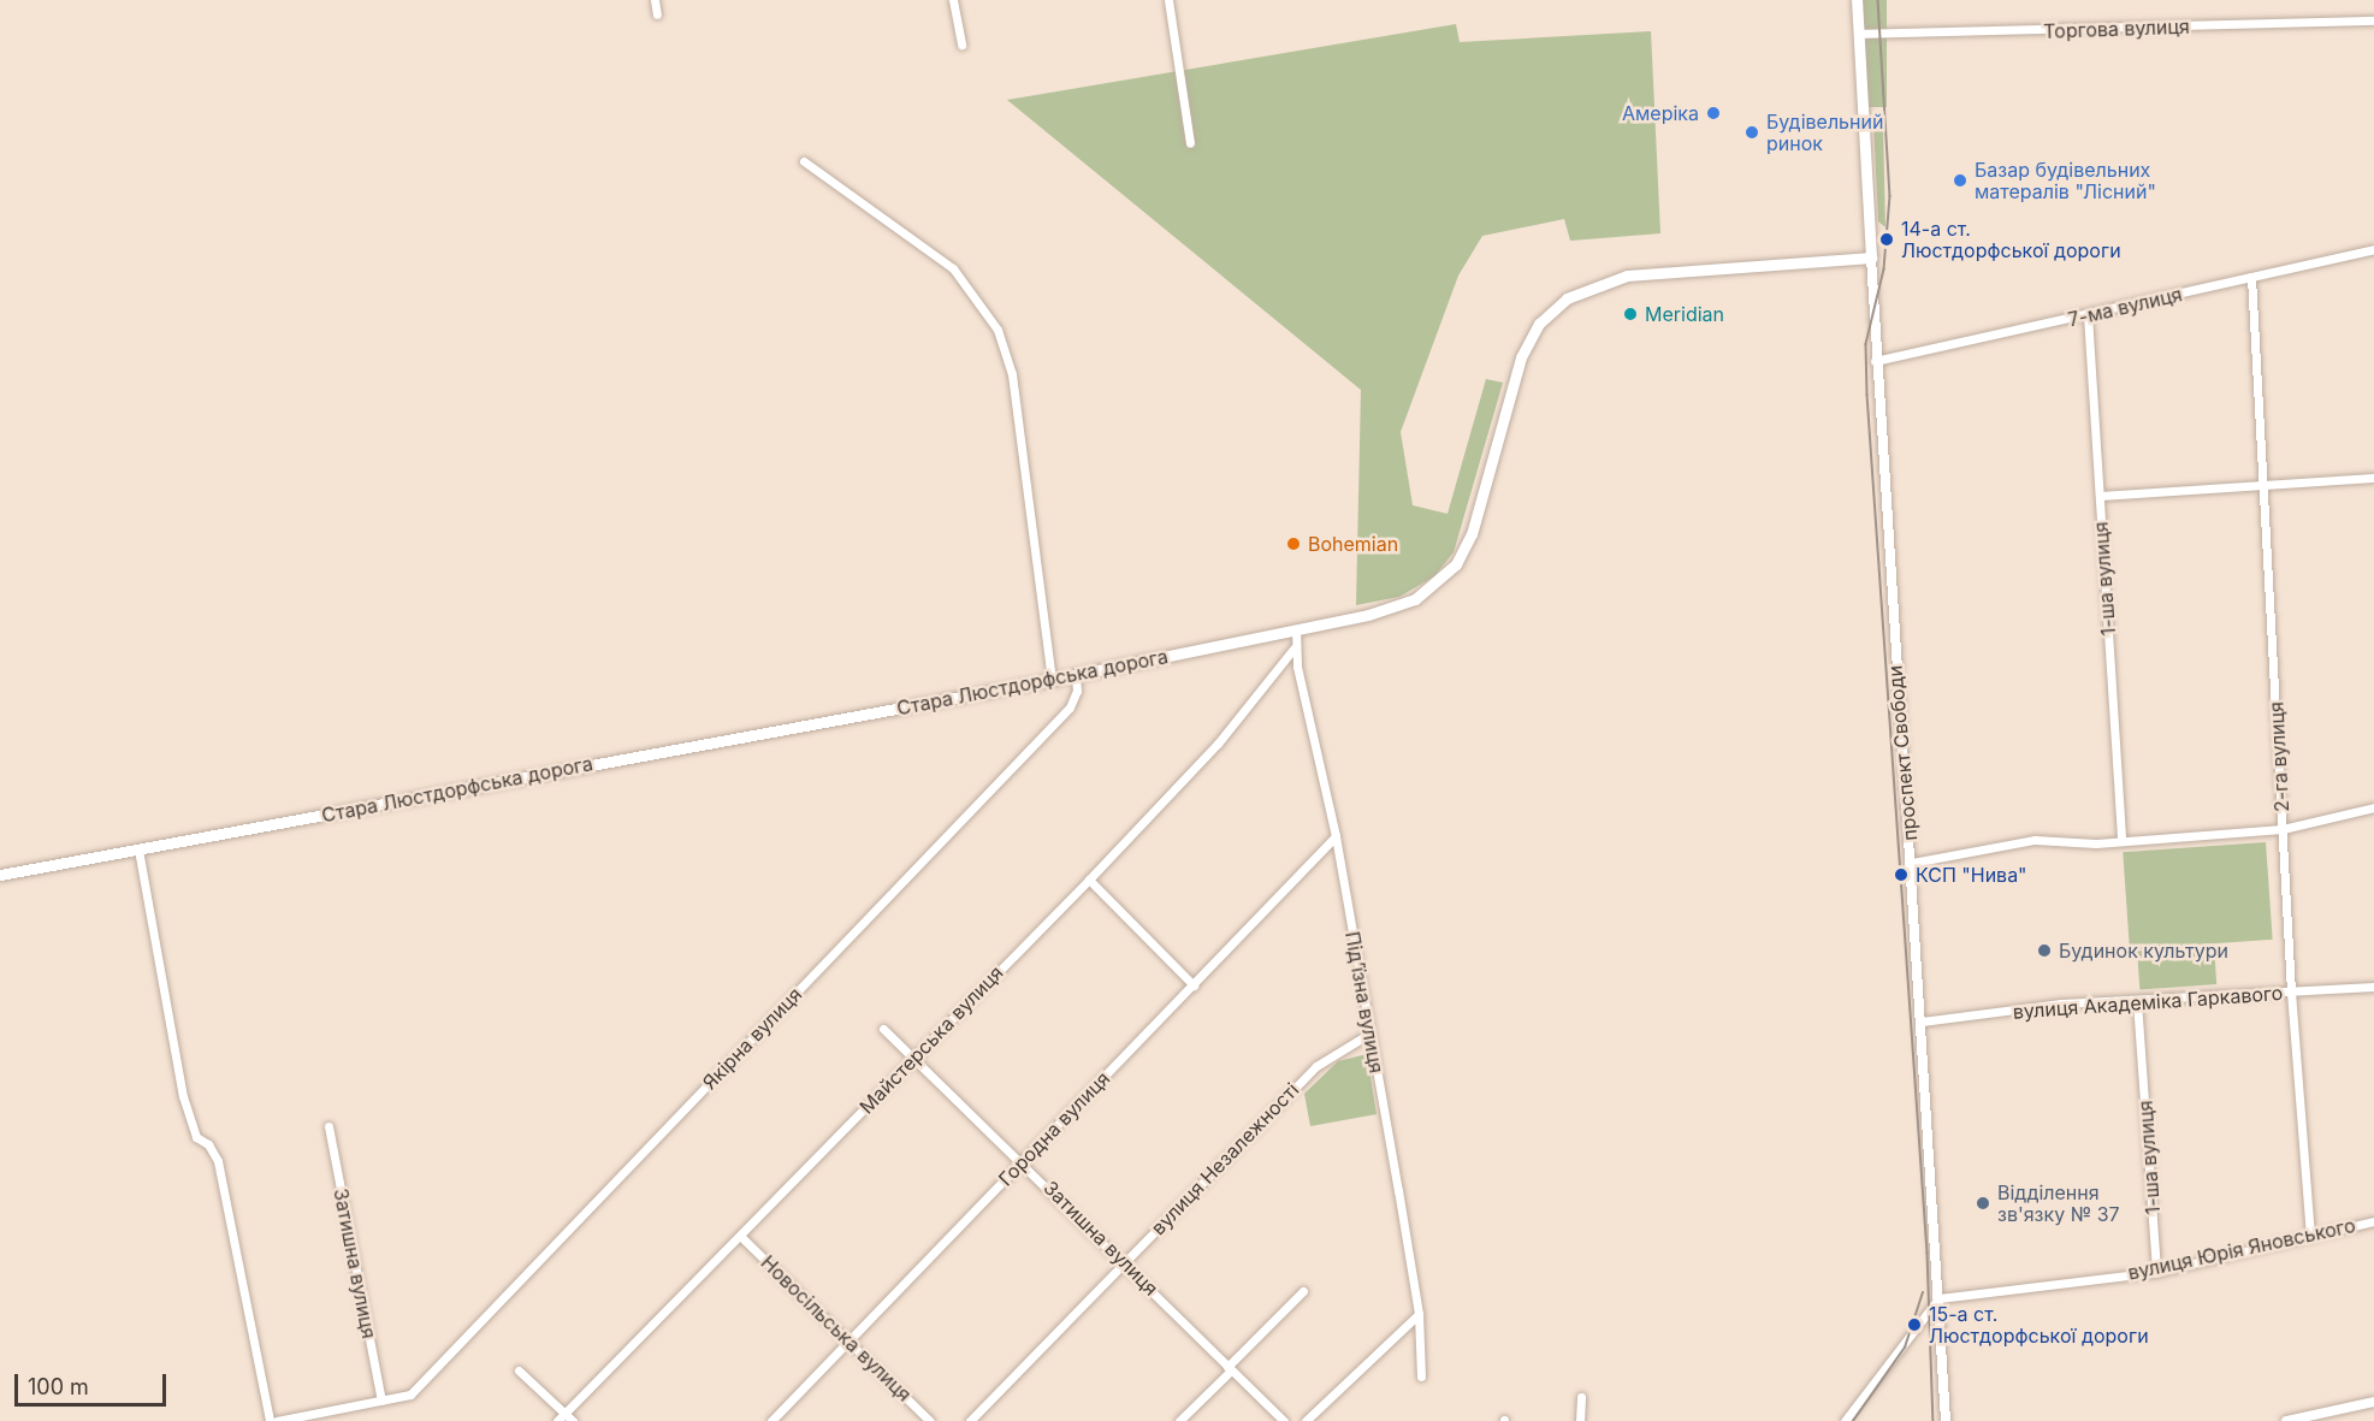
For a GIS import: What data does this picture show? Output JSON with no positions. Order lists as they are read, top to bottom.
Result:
{
  "streets": {
    "main road": ["Стара Люстдорфська дорога"],
    "street": [
      "Торгова вулиця",
      "7-ма вулиця",
      "1-ша вулиця",
      "проспект Свободи",
      "2-га вулиця",
      "Підʼїзна вулиця",
      "вулиця Академіка Гаркавого",
      "Якірна вулиця",
      "Майстерська вулиця",
      "Городна вулиця",
      "вулиця Незалежності",
      "Затишна вулиця",
      "вулиця Юрія Яновського",
      "Новосільська вулиця"
    ]
  },
  "crossings": [
    ["7-ма вулиця", "1-ша вулиця"],
    ["7-ма вулиця", "проспект Свободи"],
    ["7-ма вулиця", "2-га вулиця"],
    ["1-ша вулиця", "вулиця Академіка Гаркавого"],
    ["1-ша вулиця", "вулиця Юрія Яновського"],
    ["Стара Люстдорфська дорога", "проспект Свободи"],
    ["Стара Люстдорфська дорога", "Підʼїзна вулиця"],
    ["Стара Люстдорфська дорога", "Якірна вулиця"],
    ["проспект Свободи", "вулиця Академіка Гаркавого"],
    ["проспект Свободи", "вулиця Юрія Яновського"],
    ["2-га вулиця", "вулиця Академіка Гаркавого"],
    ["2-га вулиця", "вулиця Юрія Яновського"],
    ["Підʼїзна вулиця", "Майстерська вулиця"],
    ["Підʼїзна вулиця", "Городна вулиця"],
    ["Підʼїзна вулиця", "вулиця Незалежності"],
    ["Якірна вулиця", "Затишна вулиця"],
    ["Майстерська вулиця", "Затишна вулиця"],
    ["Майстерська вулиця", "Новосільська вулиця"],
    ["Городна вулиця", "Затишна вулиця"],
    ["Городна вулиця", "Новосільська вулиця"],
    ["вулиця Незалежності", "Затишна вулиця"]
  ],
  "places": [
    "Амеріка",
    "Будівельний ринок",
    "Базар будівельних матералів \"Лісний\"",
    "14-а ст. Люстдорфської дороги",
    "Meridian",
    "Bohemian",
    "КСП \"Нива\"",
    "Будинок культури",
    "Відділення зв'язку № 37",
    "15-а ст. Люстдорфської дороги"
  ],
  "scale_bar": "100 m"
}
